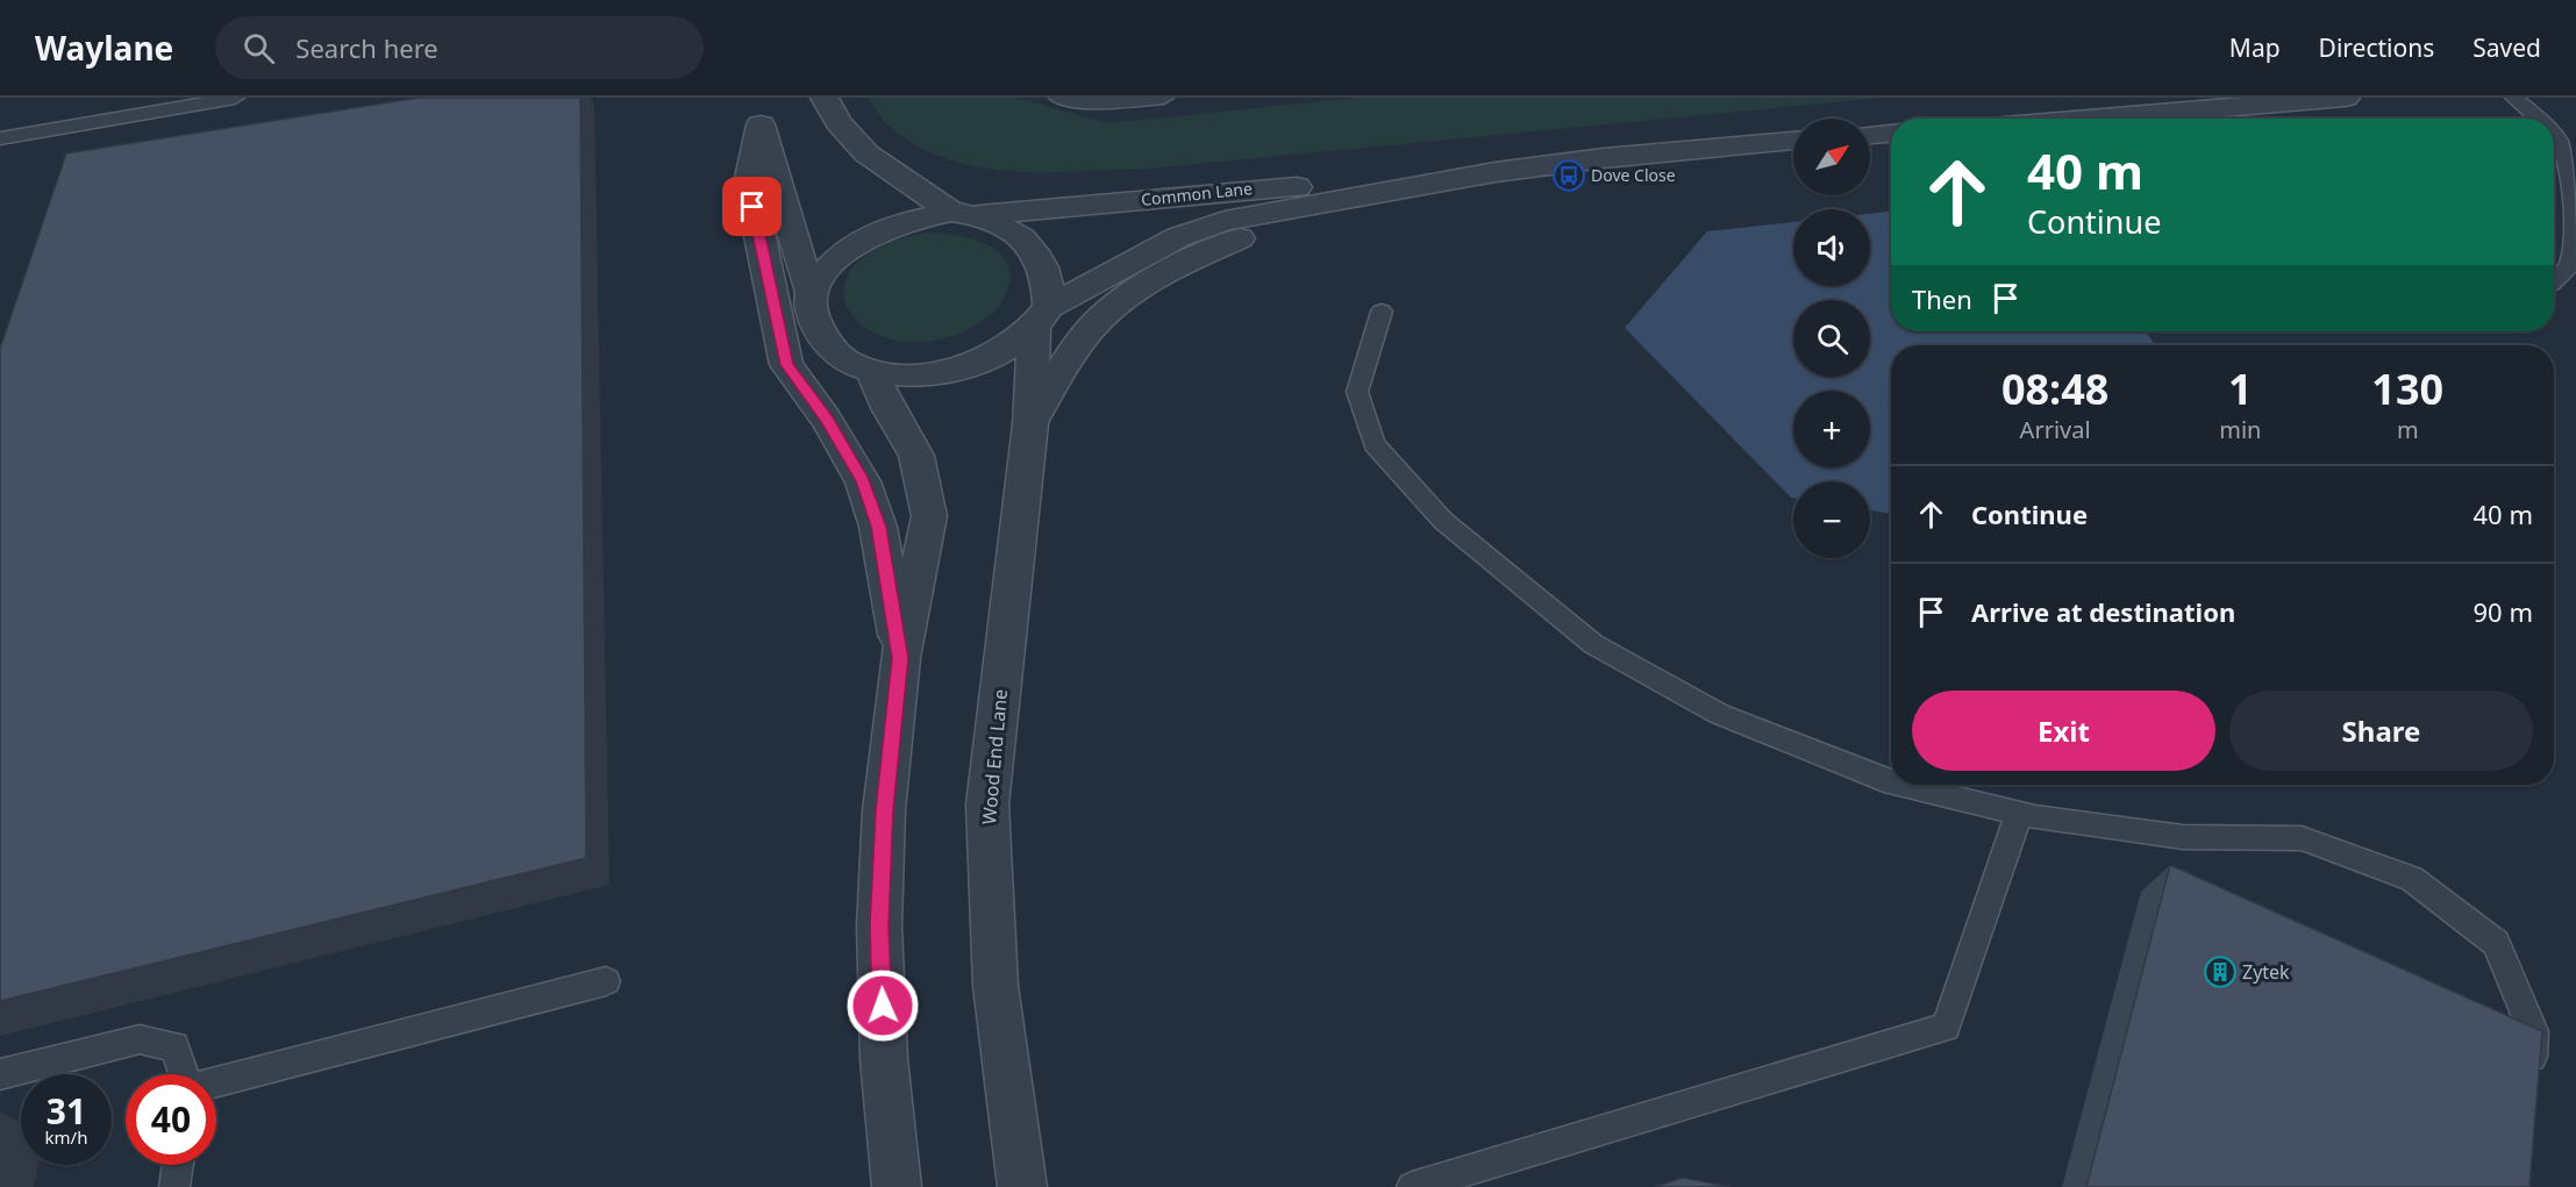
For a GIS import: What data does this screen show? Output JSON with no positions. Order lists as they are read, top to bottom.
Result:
{
  "streets": {
    "street": ["Common Lane", "Wood End Lane"]
  },
  "crossings": [
    ["Common Lane", "Wood End Lane"]
  ],
  "places": {
    "bus stop": ["Dove Close"],
    "building": ["Zytek"]
  },
  "north": "top right",
  "page": {
    "header": "Waylane",
    "search": "Search here",
    "nav": ["Map", "Directions", "Saved"],
    "map_buttons": ["+", "−"],
    "turn": ["40 m", "Continue"],
    "then": "Then",
    "eta": [
      "08:48",
      "Arrival",
      "1",
      "min",
      "130",
      "m"
    ],
    "list": [
      {
        "name": "Continue",
        "value": "40 m"
      },
      {
        "name": "Arrive at destination",
        "value": "90 m"
      }
    ],
    "buttons": ["Exit", "Share"],
    "speed": "31 km/h",
    "limit": "40"
  }
}
